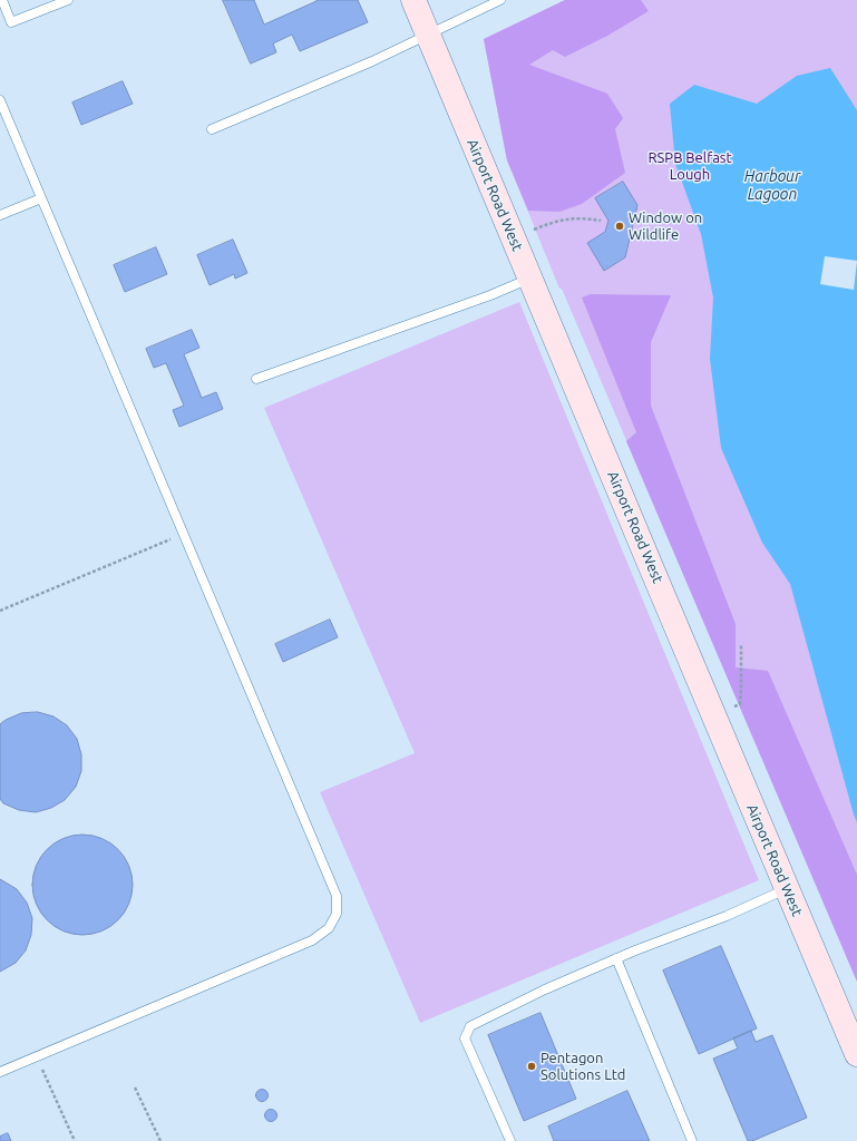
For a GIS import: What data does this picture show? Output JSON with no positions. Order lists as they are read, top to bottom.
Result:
{
  "streets": {
    "street": ["Airport Road West"]
  },
  "water": ["Harbour Lagoon"],
  "parks": ["RSPB Belfast Lough"],
  "places": ["Window on Wildlife", "Pentagon Solutions Ltd"]
}
